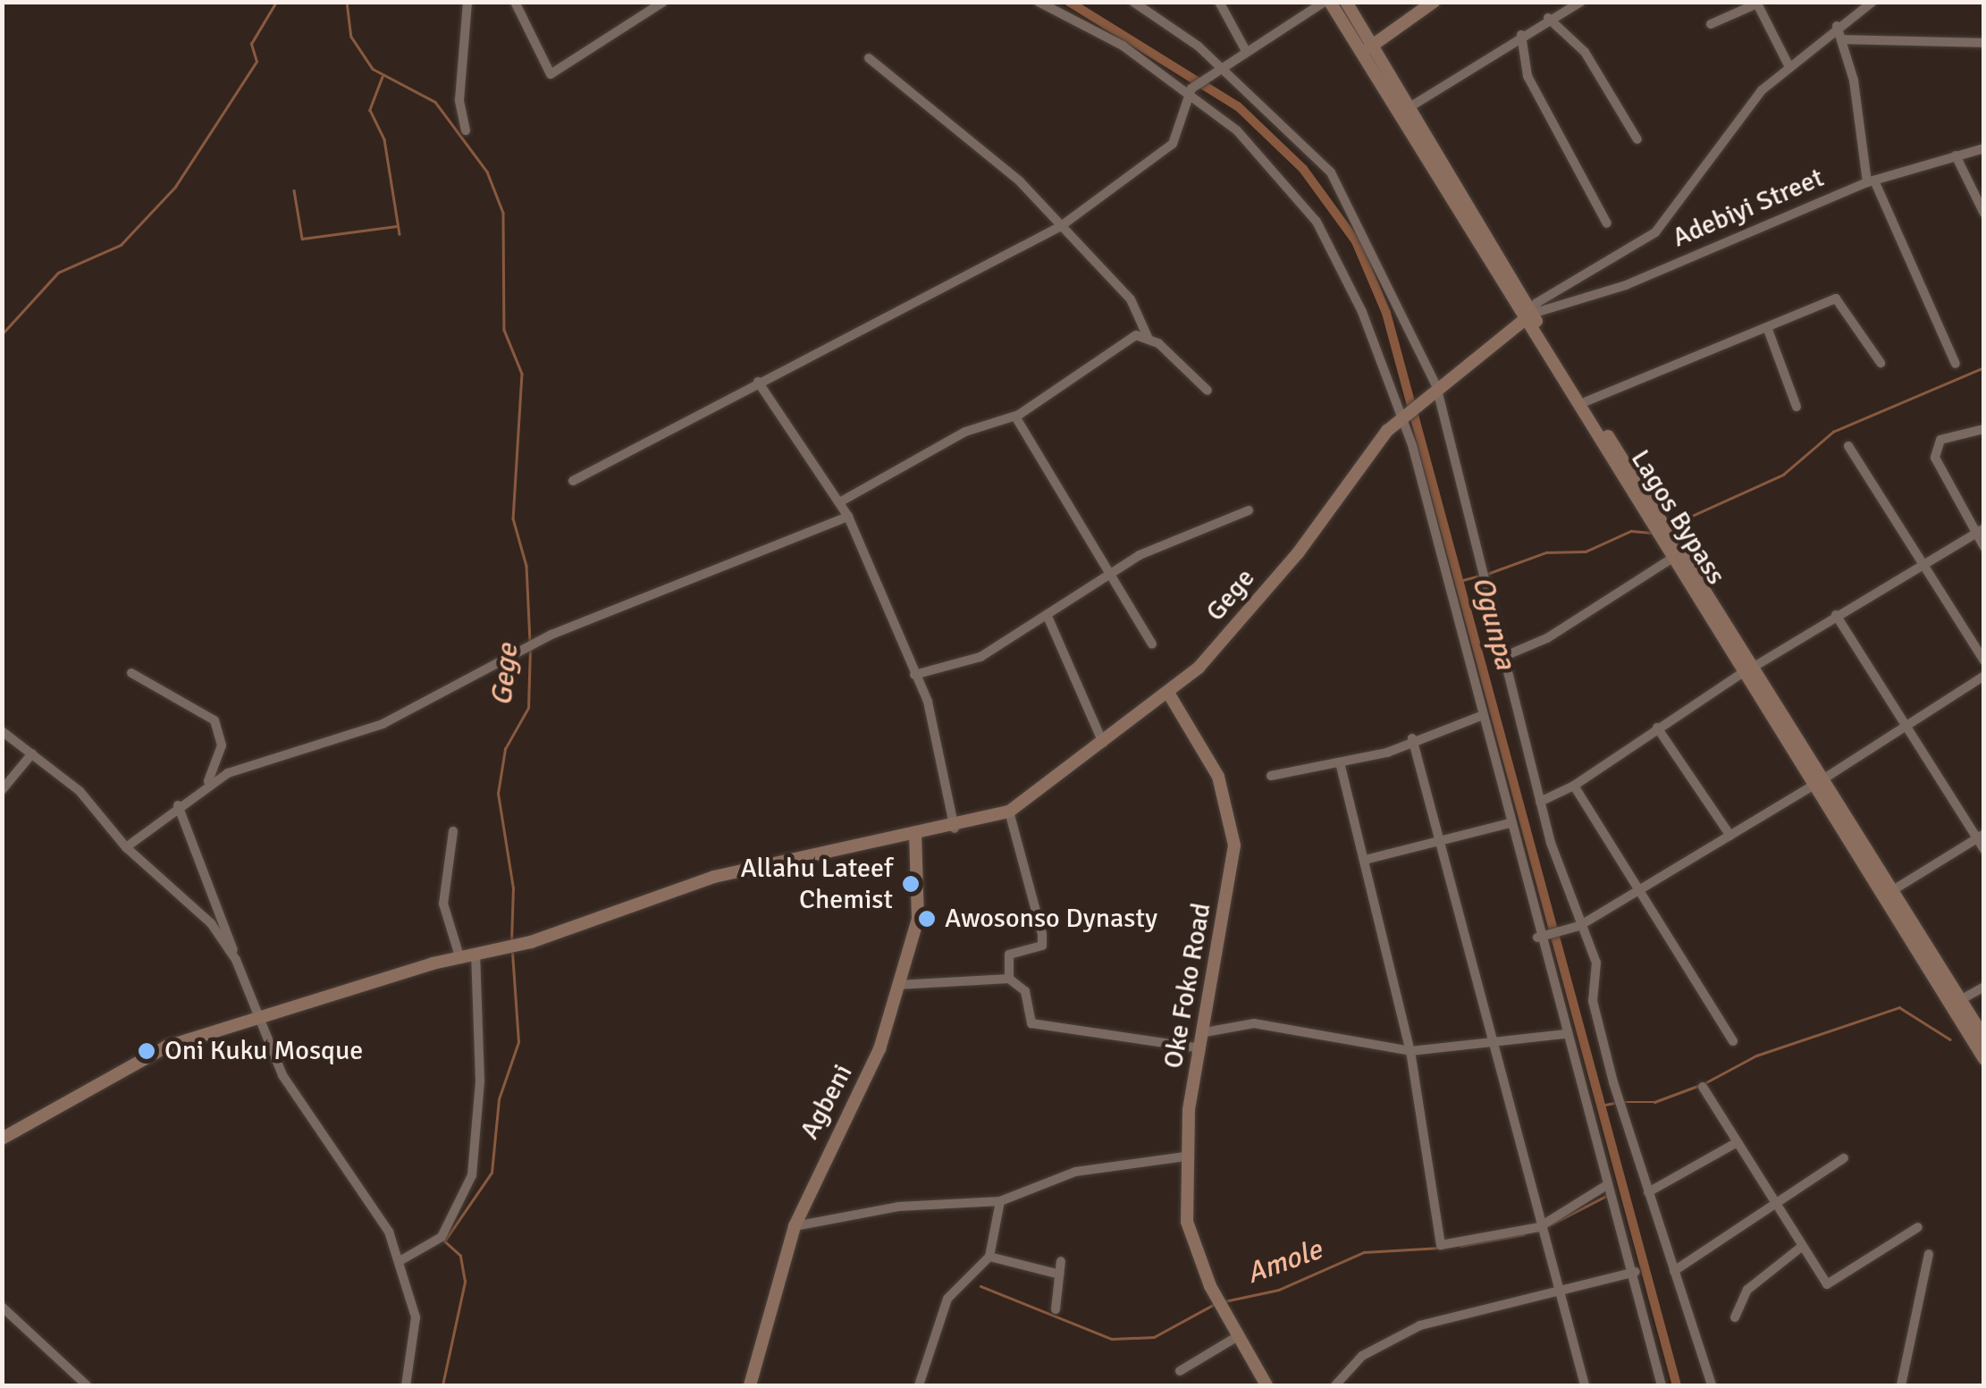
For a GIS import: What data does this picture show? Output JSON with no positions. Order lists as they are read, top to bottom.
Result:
{
  "streets": {
    "street": [
      "Adebiyi Street",
      "Lagos Bypass",
      "Gege",
      "Oke Foko Road",
      "Agbeni"
    ]
  },
  "crossings": [
    ["Adebiyi Street", "Lagos Bypass"],
    ["Adebiyi Street", "Gege"],
    ["Lagos Bypass", "Gege"],
    ["Gege", "Oke Foko Road"],
    ["Gege", "Agbeni"]
  ],
  "water": ["Ogunpa", "Gege", "Amole"],
  "places": ["Allahu Lateef Chemist", "Awosonso Dynasty", "Oni Kuku Mosque"]
}
